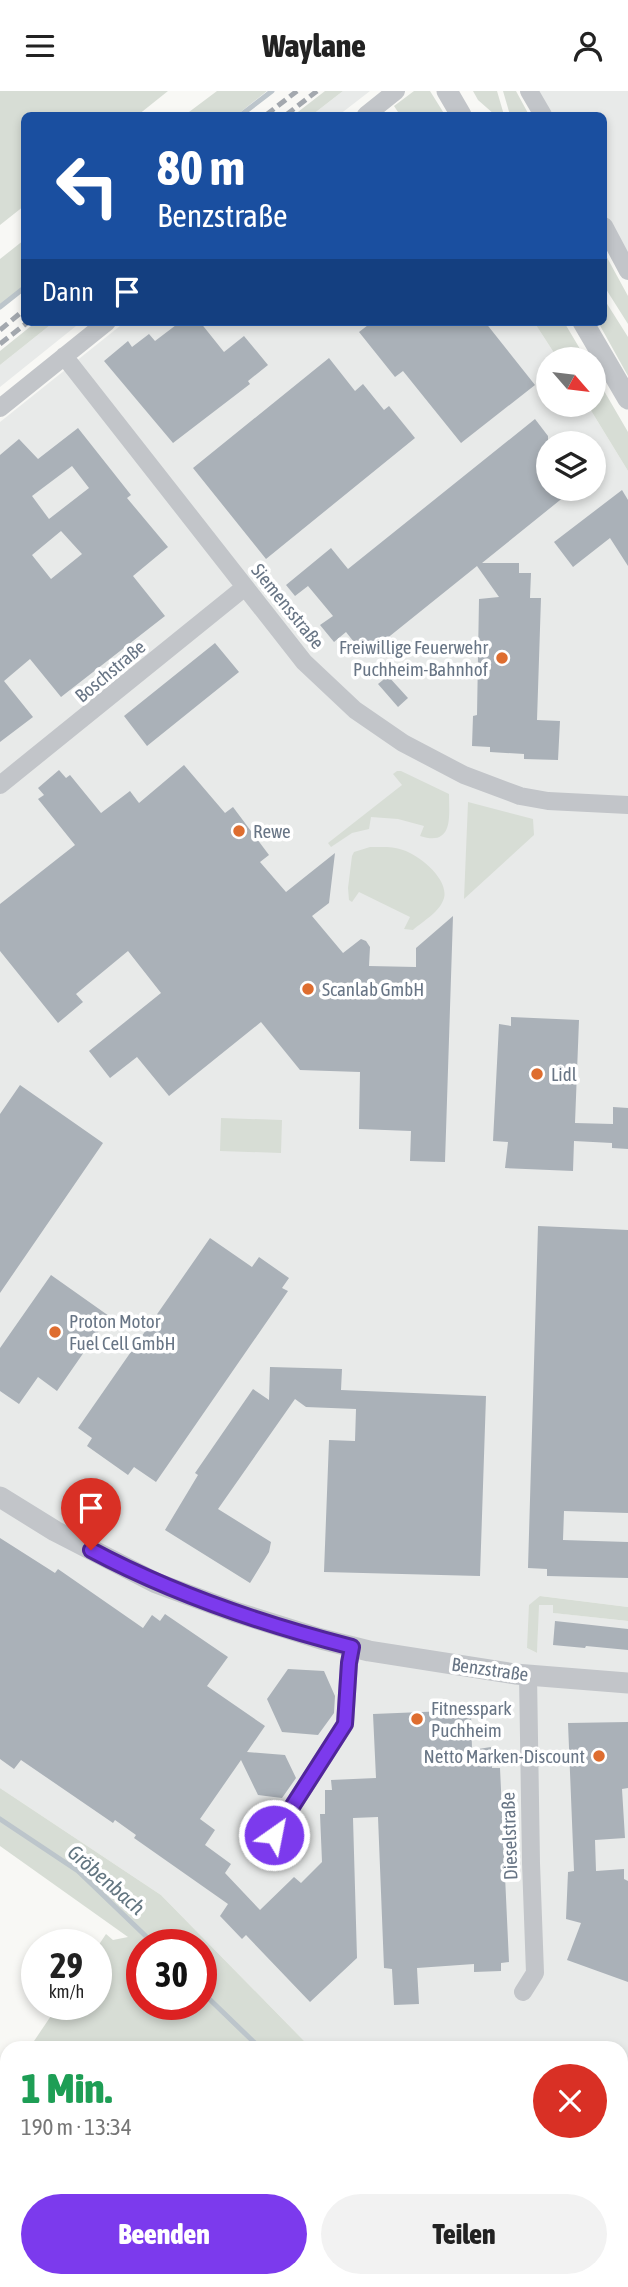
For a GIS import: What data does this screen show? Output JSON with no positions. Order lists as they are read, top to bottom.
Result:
{
  "streets": {
    "street": [
      "Siemensstraße",
      "Boschstraße",
      "Benzstraße",
      "Dieselstraße"
    ]
  },
  "crossings": [
    ["Siemensstraße", "Boschstraße"],
    ["Benzstraße", "Dieselstraße"]
  ],
  "water": ["Gröbenbach"],
  "places": [
    "Freiwillige Feuerwehr Puchheim-Bahnhof",
    "Rewe",
    "Scanlab GmbH",
    "Lidl",
    "Proton Motor Fuel Cell GmbH",
    "Fitnesspark Puchheim",
    "Netto Marken-Discount"
  ],
  "north": "bottom right",
  "page": {
    "header": "Waylane",
    "turn": ["80 m", "Benzstraße"],
    "then": "Dann",
    "speed": "29 km/h",
    "limit": "30",
    "heading": ["1 Min.", "190 m · 13:34"],
    "buttons": ["Beenden", "Teilen"]
  }
}
